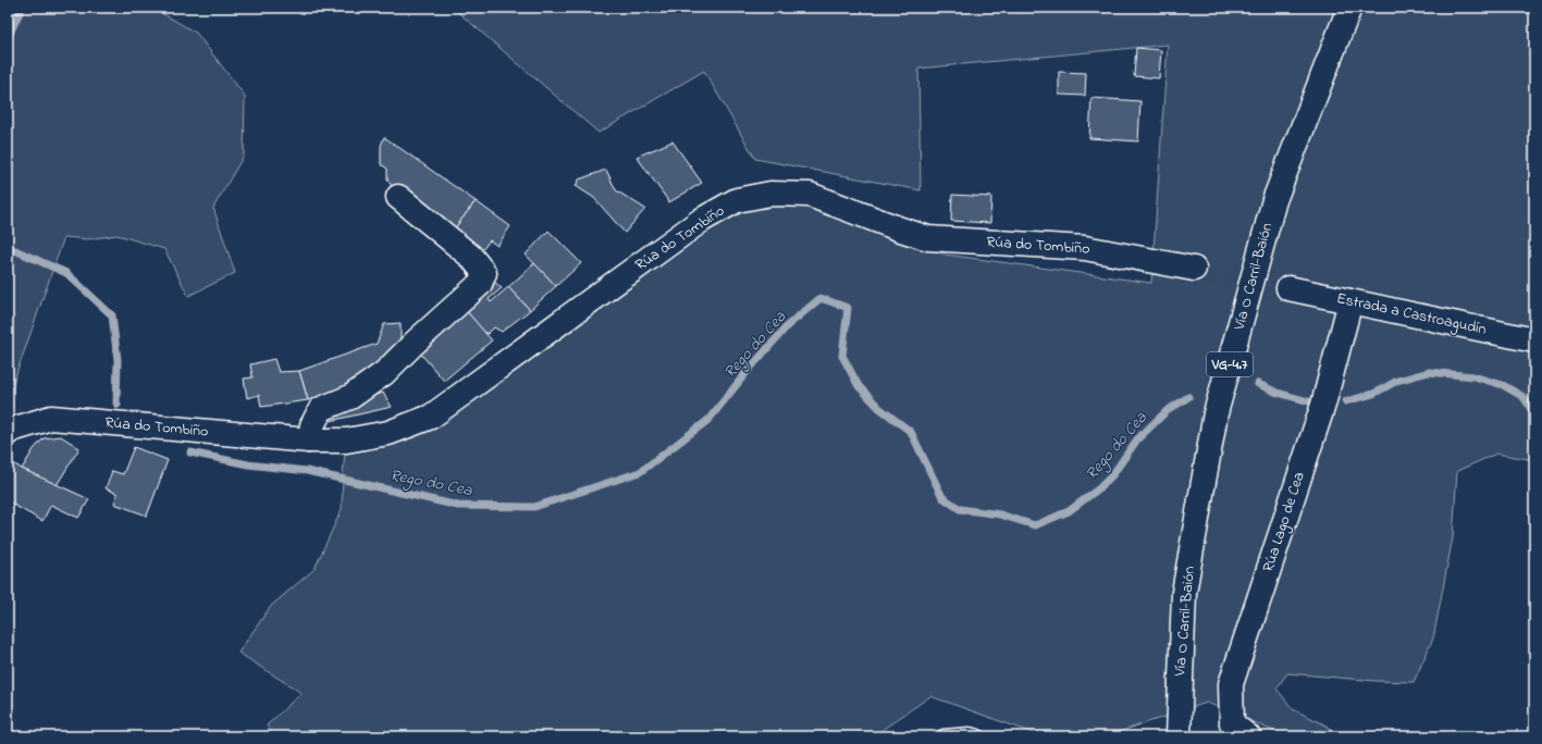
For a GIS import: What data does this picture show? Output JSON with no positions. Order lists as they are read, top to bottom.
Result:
{
  "streets": {
    "main road": [
      "Rúa do Tombiño",
      "Vía O Carril-Baión",
      "Estrada a Castroagudín",
      "VG-4.7",
      "Rúa Lago de Cea"
    ]
  },
  "crossings": [
    ["Estrada a Castroagudín", "Rúa Lago de Cea"]
  ],
  "water": ["Rego do Cea"]
}
